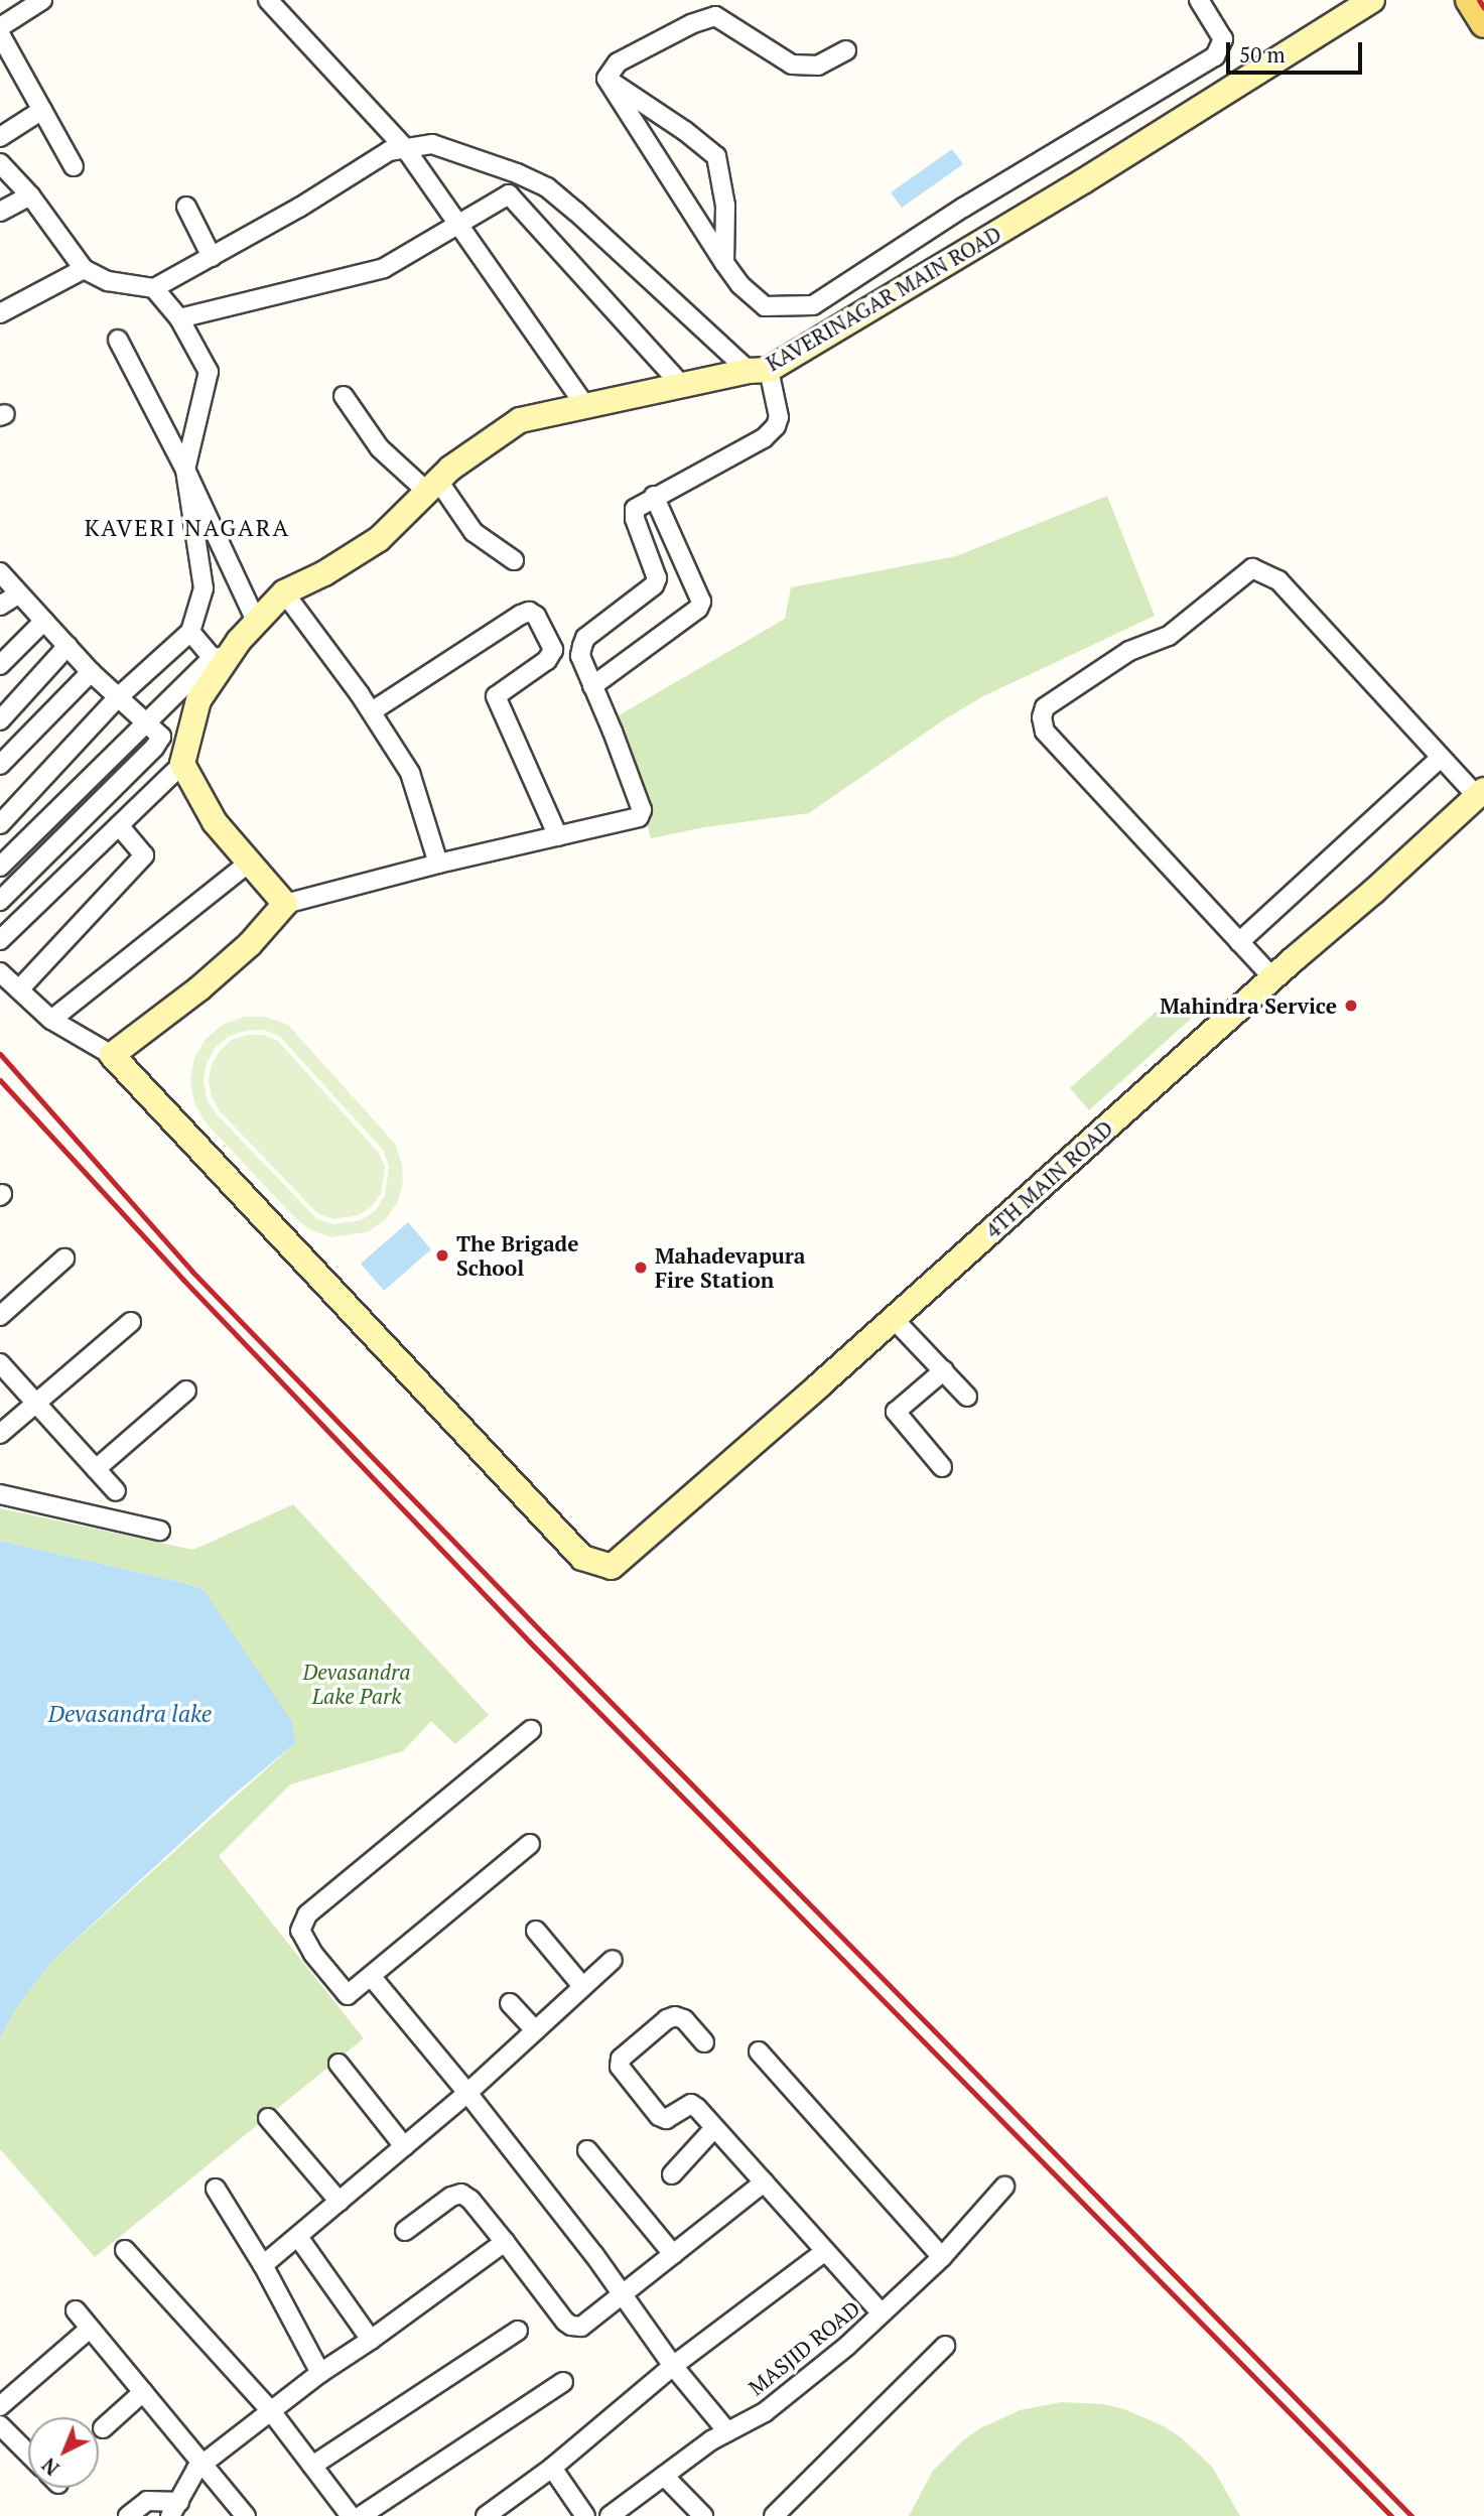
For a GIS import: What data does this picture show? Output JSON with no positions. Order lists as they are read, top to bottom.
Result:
{
  "streets": {
    "street": ["KAVERINAGAR MAIN ROAD", "4TH MAIN ROAD", "MASJID ROAD"]
  },
  "districts": ["KAVERI NAGARA"],
  "water": ["Devasandra lake"],
  "parks": ["Devasandra Lake Park"],
  "places": ["Mahindra Service", "The Brigade School", "Mahadevapura Fire Station"],
  "scale_bar": "50 m",
  "north": "bottom left"
}
